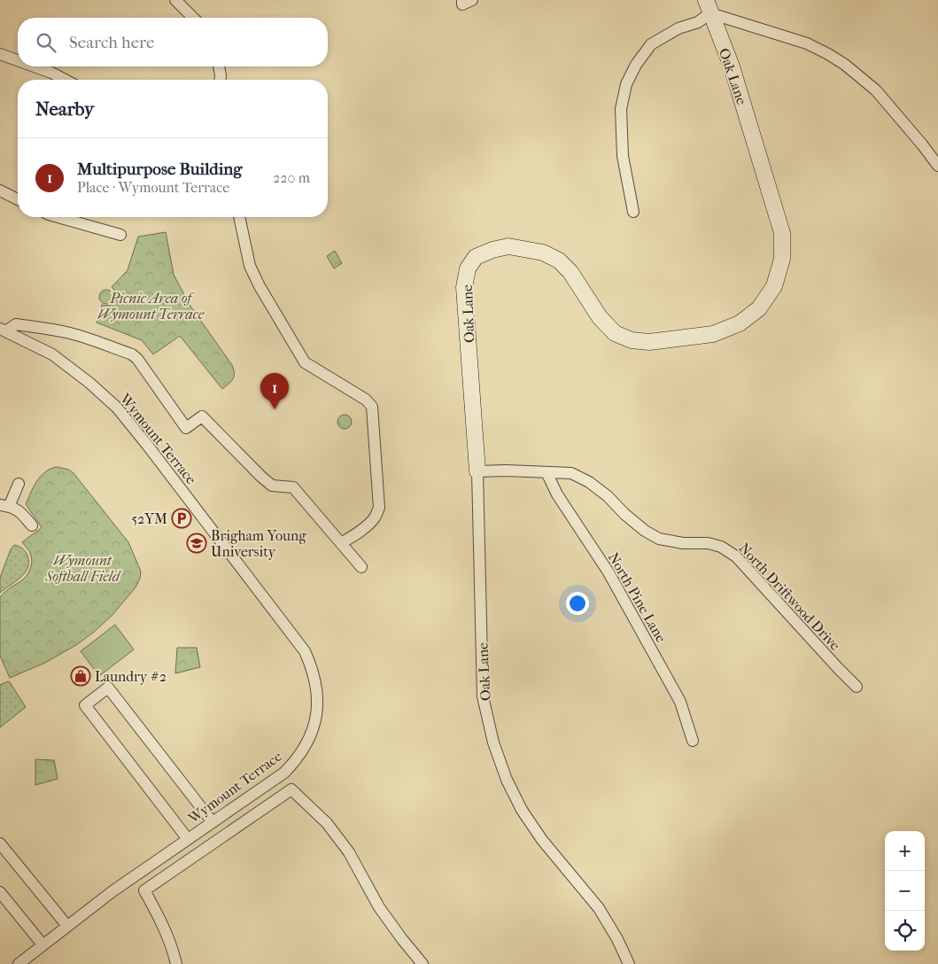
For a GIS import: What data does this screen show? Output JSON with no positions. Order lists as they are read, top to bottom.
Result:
{
  "streets": {
    "street": [
      "Oak Lane",
      "Wymount Terrace",
      "North Driftwood Drive",
      "North Pine Lane"
    ]
  },
  "crossings": [
    ["Oak Lane", "North Driftwood Drive"],
    ["North Driftwood Drive", "North Pine Lane"]
  ],
  "parks": ["Picnic Area of Wymount Terrace", "Wymount Softball Field"],
  "places": {
    "parking": ["52YM"],
    "school or university": ["Brigham Young University"],
    "shop": ["Laundry #2"]
  },
  "page": {
    "search": "Search here",
    "heading": "Nearby",
    "list": [
      {
        "mark": "1",
        "name": "Multipurpose Building",
        "note": "Place · Wymount Terrace",
        "value": "220 m"
      }
    ],
    "pins": "1",
    "map_buttons": ["+", "−"]
  }
}
